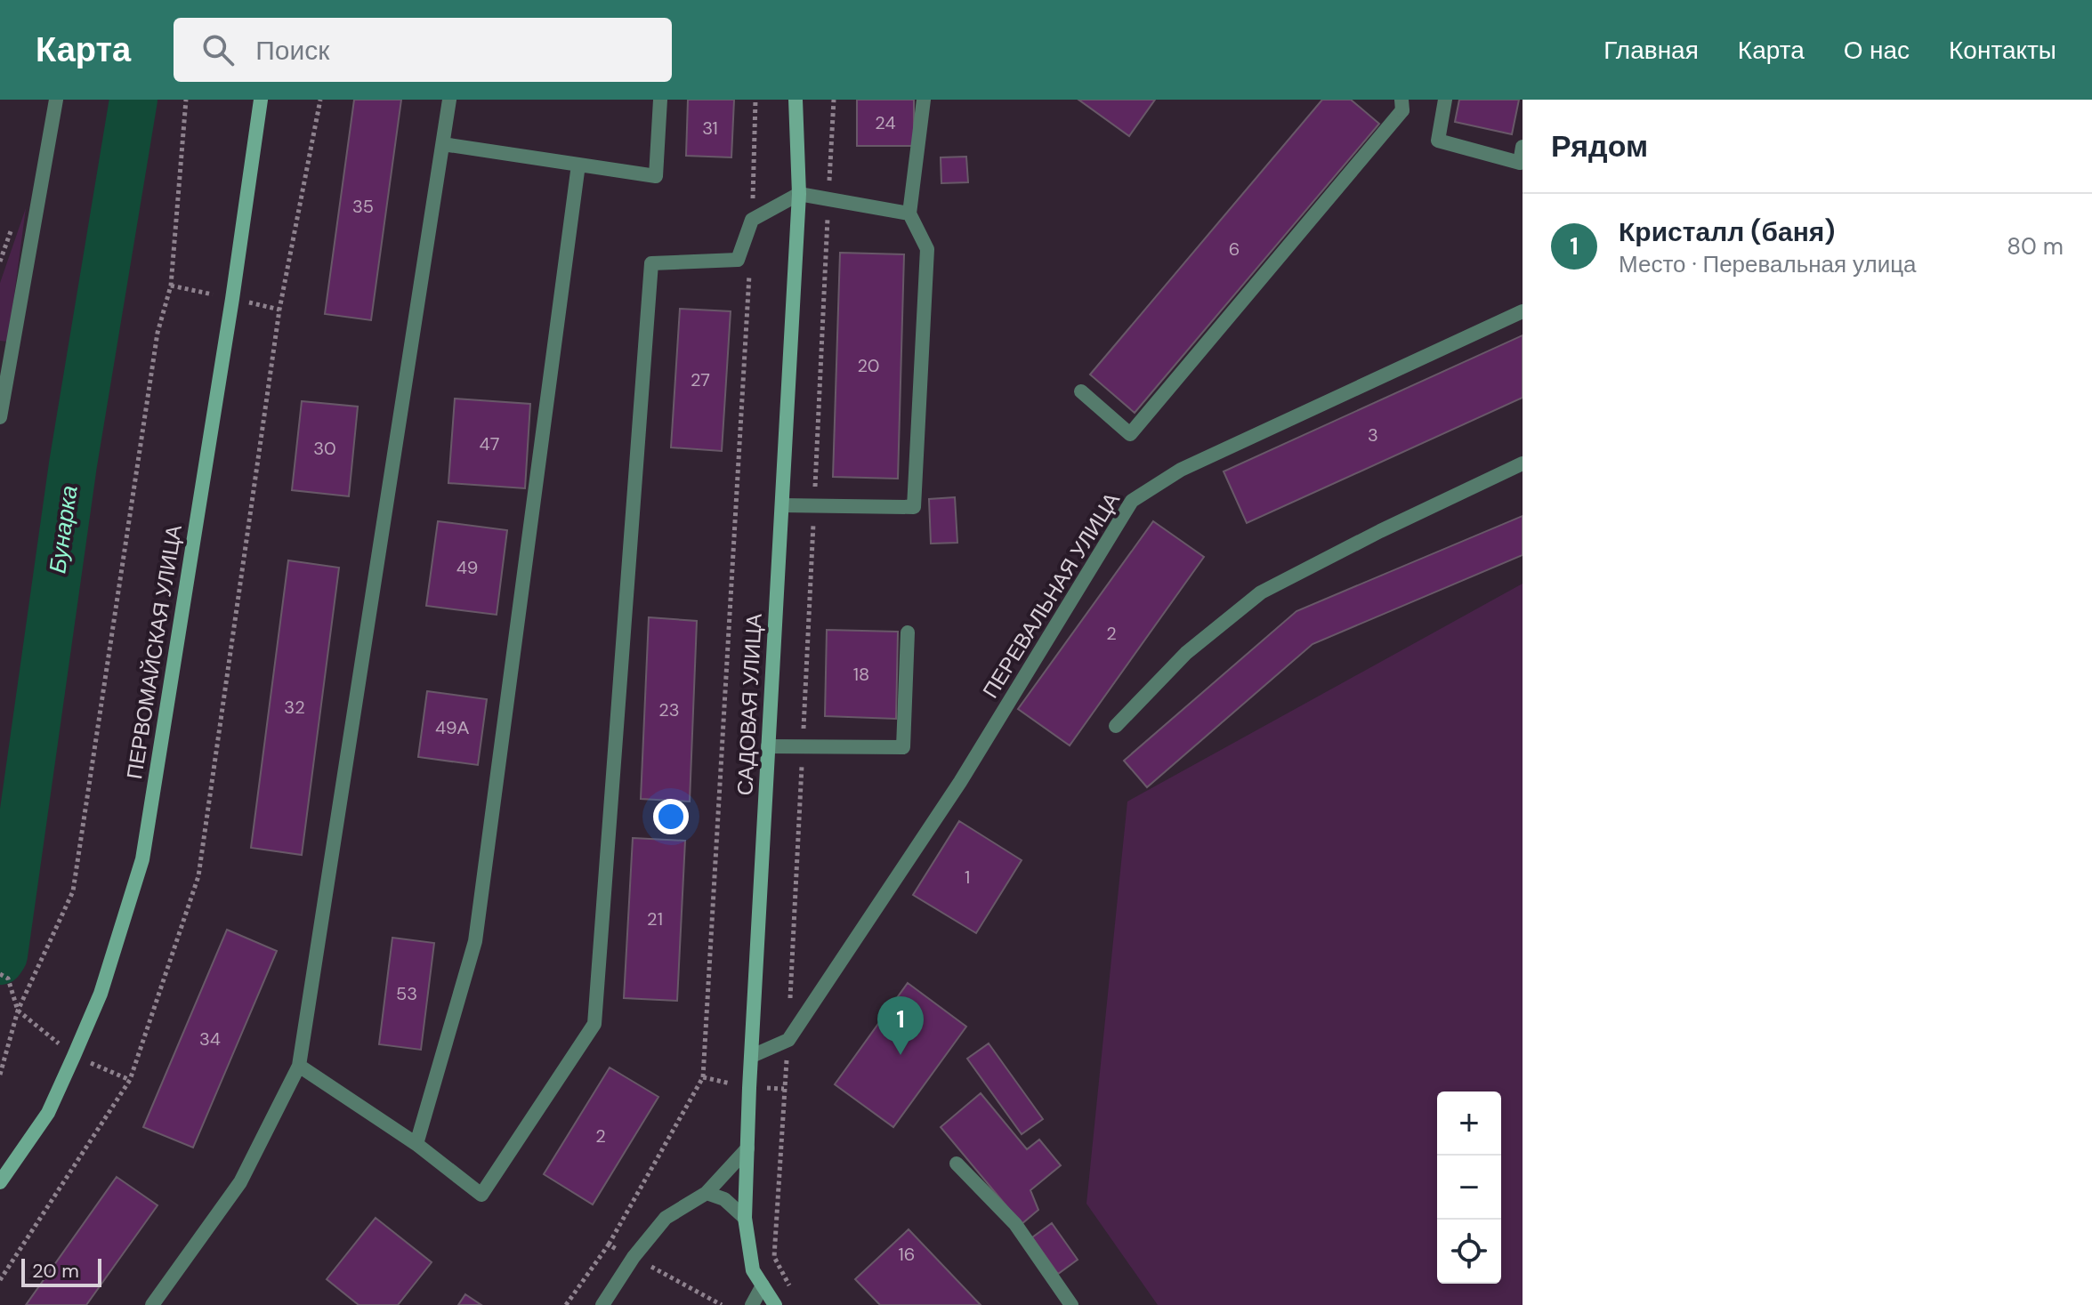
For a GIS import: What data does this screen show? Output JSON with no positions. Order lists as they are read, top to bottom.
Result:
{
  "streets": {
    "street": ["ПЕРЕВАЛЬНАЯ УЛИЦА", "ПЕРВОМАЙСКАЯ УЛИЦА", "САДОВАЯ УЛИЦА"]
  },
  "water": ["Бунарка"],
  "house_numbers": [
    "24",
    "31",
    "35",
    "6",
    "20",
    "27",
    "3",
    "47",
    "30",
    "49",
    "2",
    "18",
    "32",
    "23",
    "49А",
    "1",
    "21",
    "53",
    "34",
    "2",
    "16"
  ],
  "scale_bar": "20 m",
  "page": {
    "header": "Карта",
    "search": "Поиск",
    "nav": [
      "Главная",
      "Карта",
      "О нас",
      "Контакты"
    ],
    "heading": "Рядом",
    "list": [
      {
        "mark": "1",
        "name": "Кристалл (баня)",
        "note": "Место · Перевальная улица",
        "value": "80 m"
      }
    ],
    "pins": "1",
    "map_buttons": ["+", "−"],
    "scale": "20 m"
  }
}
